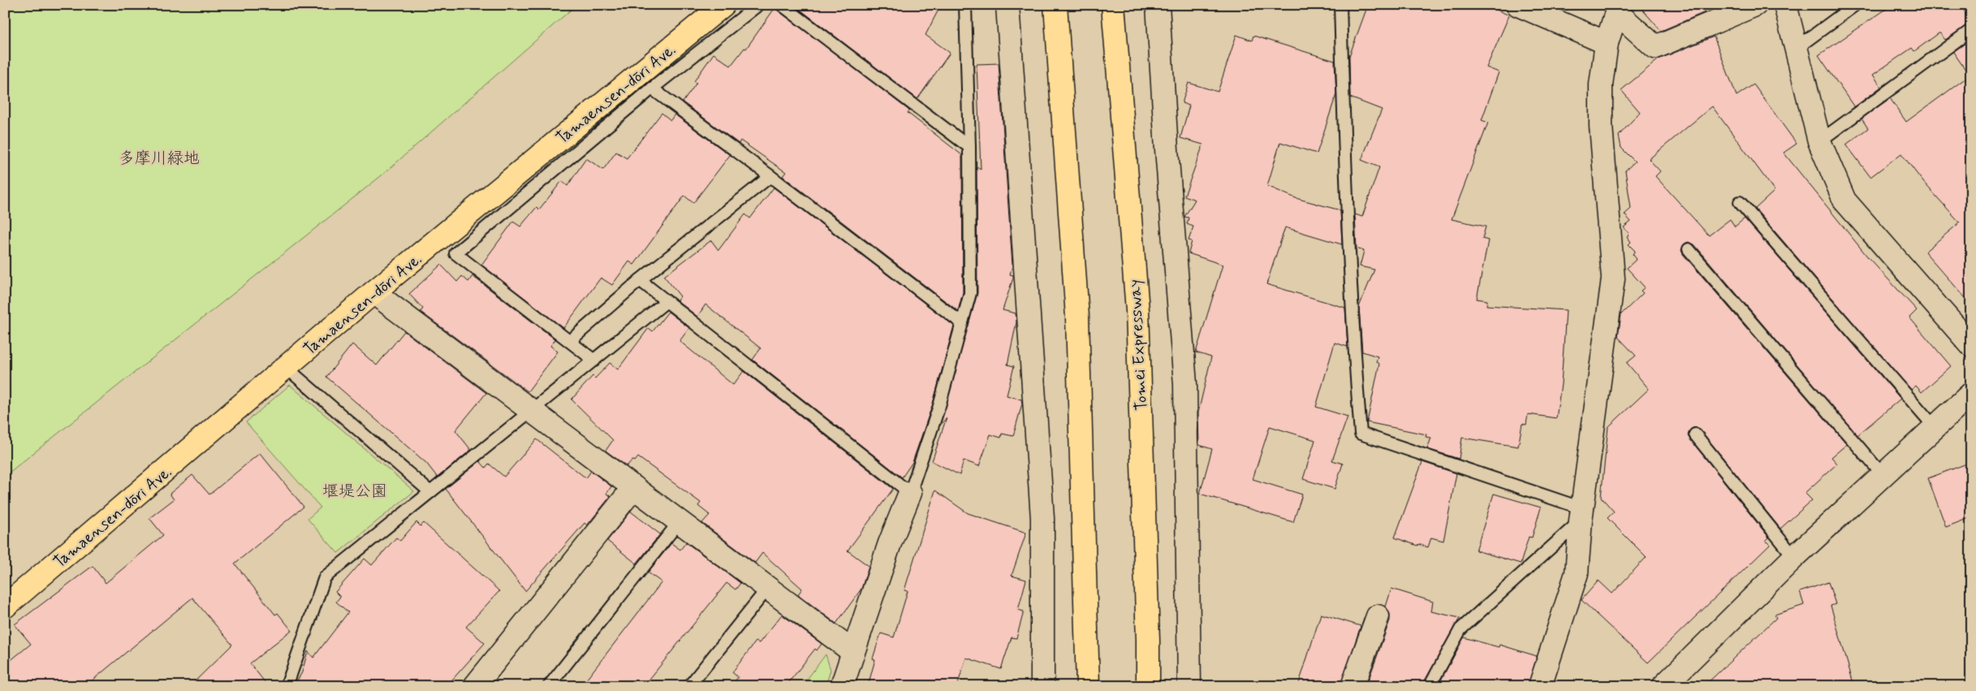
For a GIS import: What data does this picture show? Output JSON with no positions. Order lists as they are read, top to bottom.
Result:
{
  "streets": {
    "main road": ["Tamaensen-dōri Ave.", "Tomei Expressway"]
  },
  "parks": ["多摩川緑地", "堰堤公園"]
}
